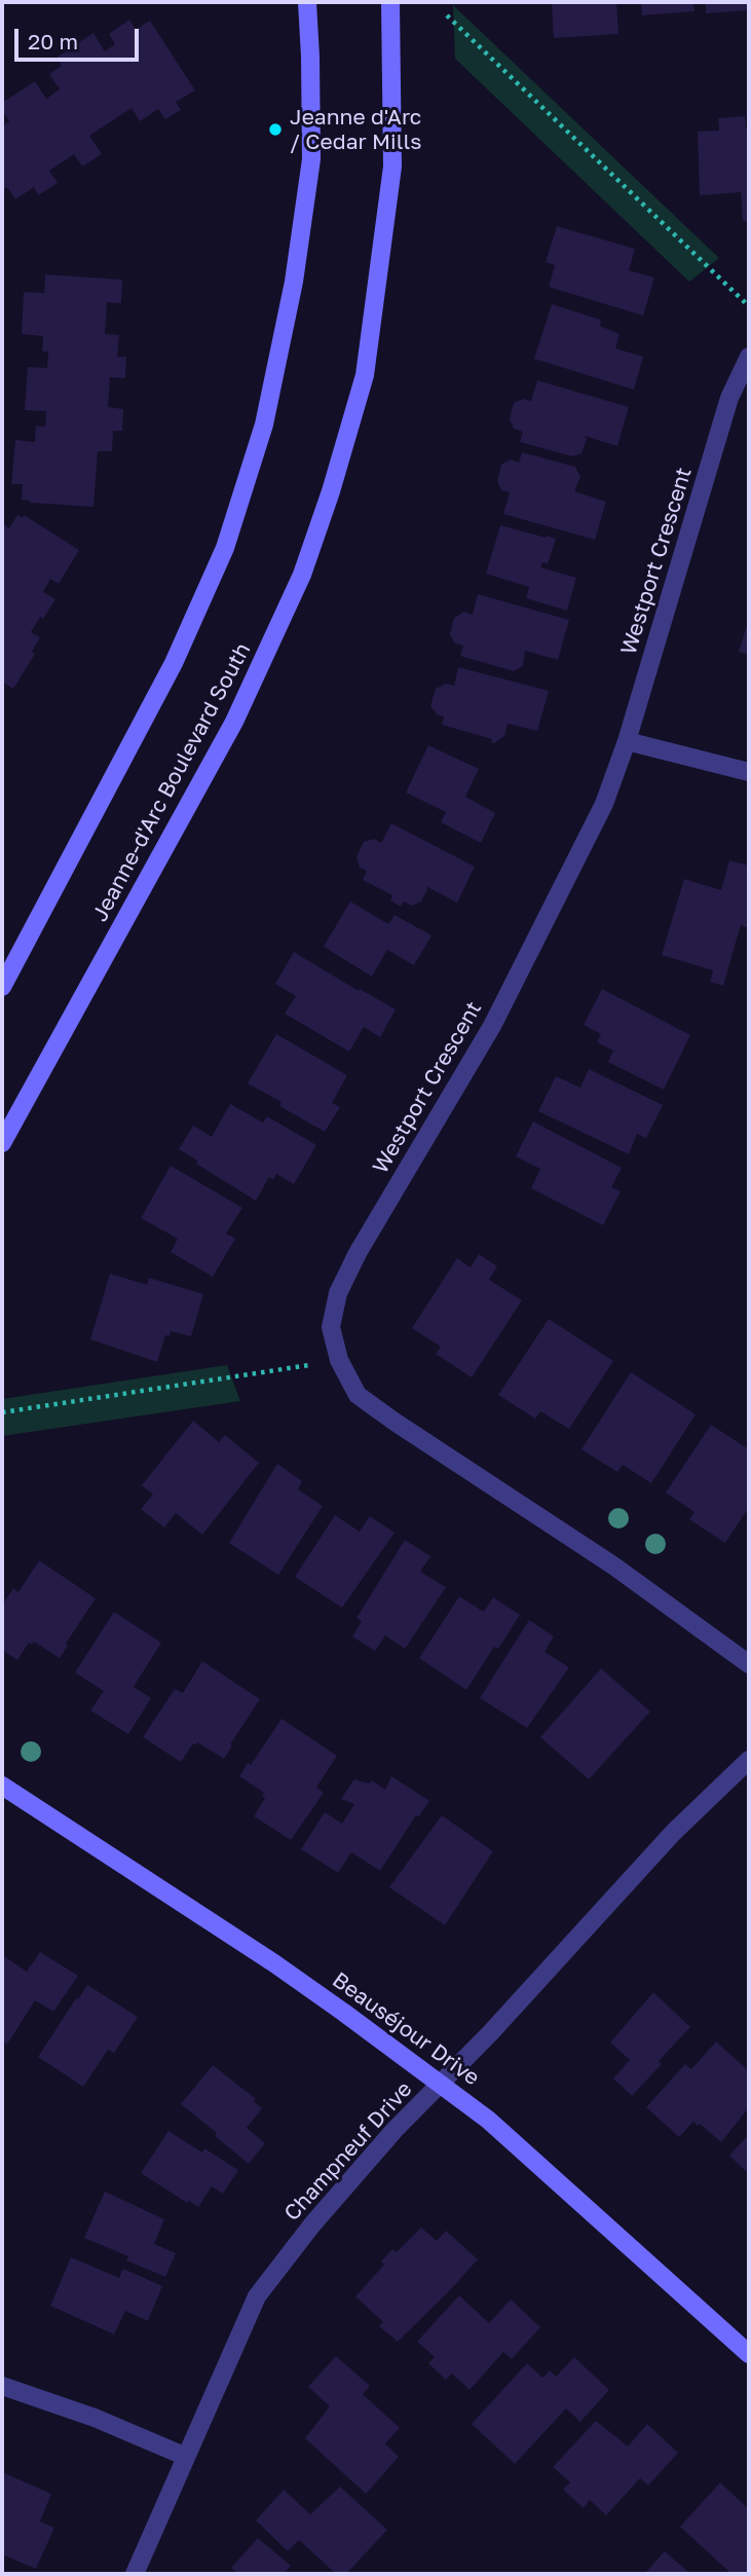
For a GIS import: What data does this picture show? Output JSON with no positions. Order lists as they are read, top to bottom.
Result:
{
  "streets": {
    "main road": ["Jeanne-d'Arc Boulevard South", "Beauséjour Drive"],
    "street": ["Westport Crescent", "Champneuf Drive"]
  },
  "crossings": [
    ["Beauséjour Drive", "Champneuf Drive"]
  ],
  "places": ["Jeanne d'Arc / Cedar Mills"],
  "scale_bar": "20 m"
}
